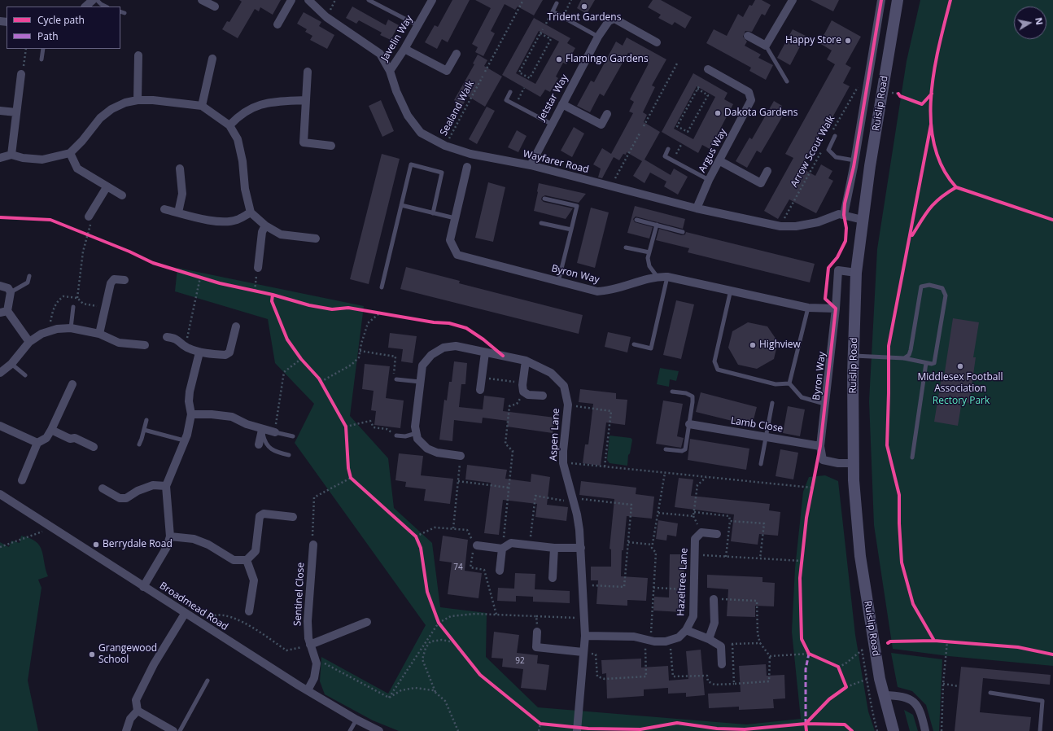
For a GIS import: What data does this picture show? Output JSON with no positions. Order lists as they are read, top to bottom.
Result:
{
  "streets": {
    "main road": ["Ruislip Road"],
    "street": [
      "Javelin Way",
      "Jetstar Way",
      "Argus Way",
      "Wayfarer Road",
      "Byron Way",
      "Lamb Close",
      "Aspen Lane",
      "Hazeltree Lane",
      "Sentinel Close",
      "Broadmead Road"
    ],
    "path": ["Sealand Walk", "Arrow Scout Walk"]
  },
  "crossings": [
    ["Javelin Way", "Wayfarer Road"],
    ["Jetstar Way", "Wayfarer Road"],
    ["Ruislip Road", "Wayfarer Road"],
    ["Ruislip Road", "Byron Way"],
    ["Sealand Walk", "Wayfarer Road"],
    ["Argus Way", "Wayfarer Road"],
    ["Arrow Scout Walk", "Wayfarer Road"],
    ["Byron Way", "Lamb Close"],
    ["Aspen Lane", "Hazeltree Lane"]
  ],
  "parks": ["Rectory Park"],
  "places": [
    "Trident Gardens",
    "Happy Store",
    "Flamingo Gardens",
    "Dakota Gardens",
    "Highview",
    "Middlesex Football Association",
    "Berrydale Road",
    "Grangewood School"
  ],
  "house_numbers": ["74", "92"],
  "legend": ["Cycle path", "Path"],
  "north": "right"
}
